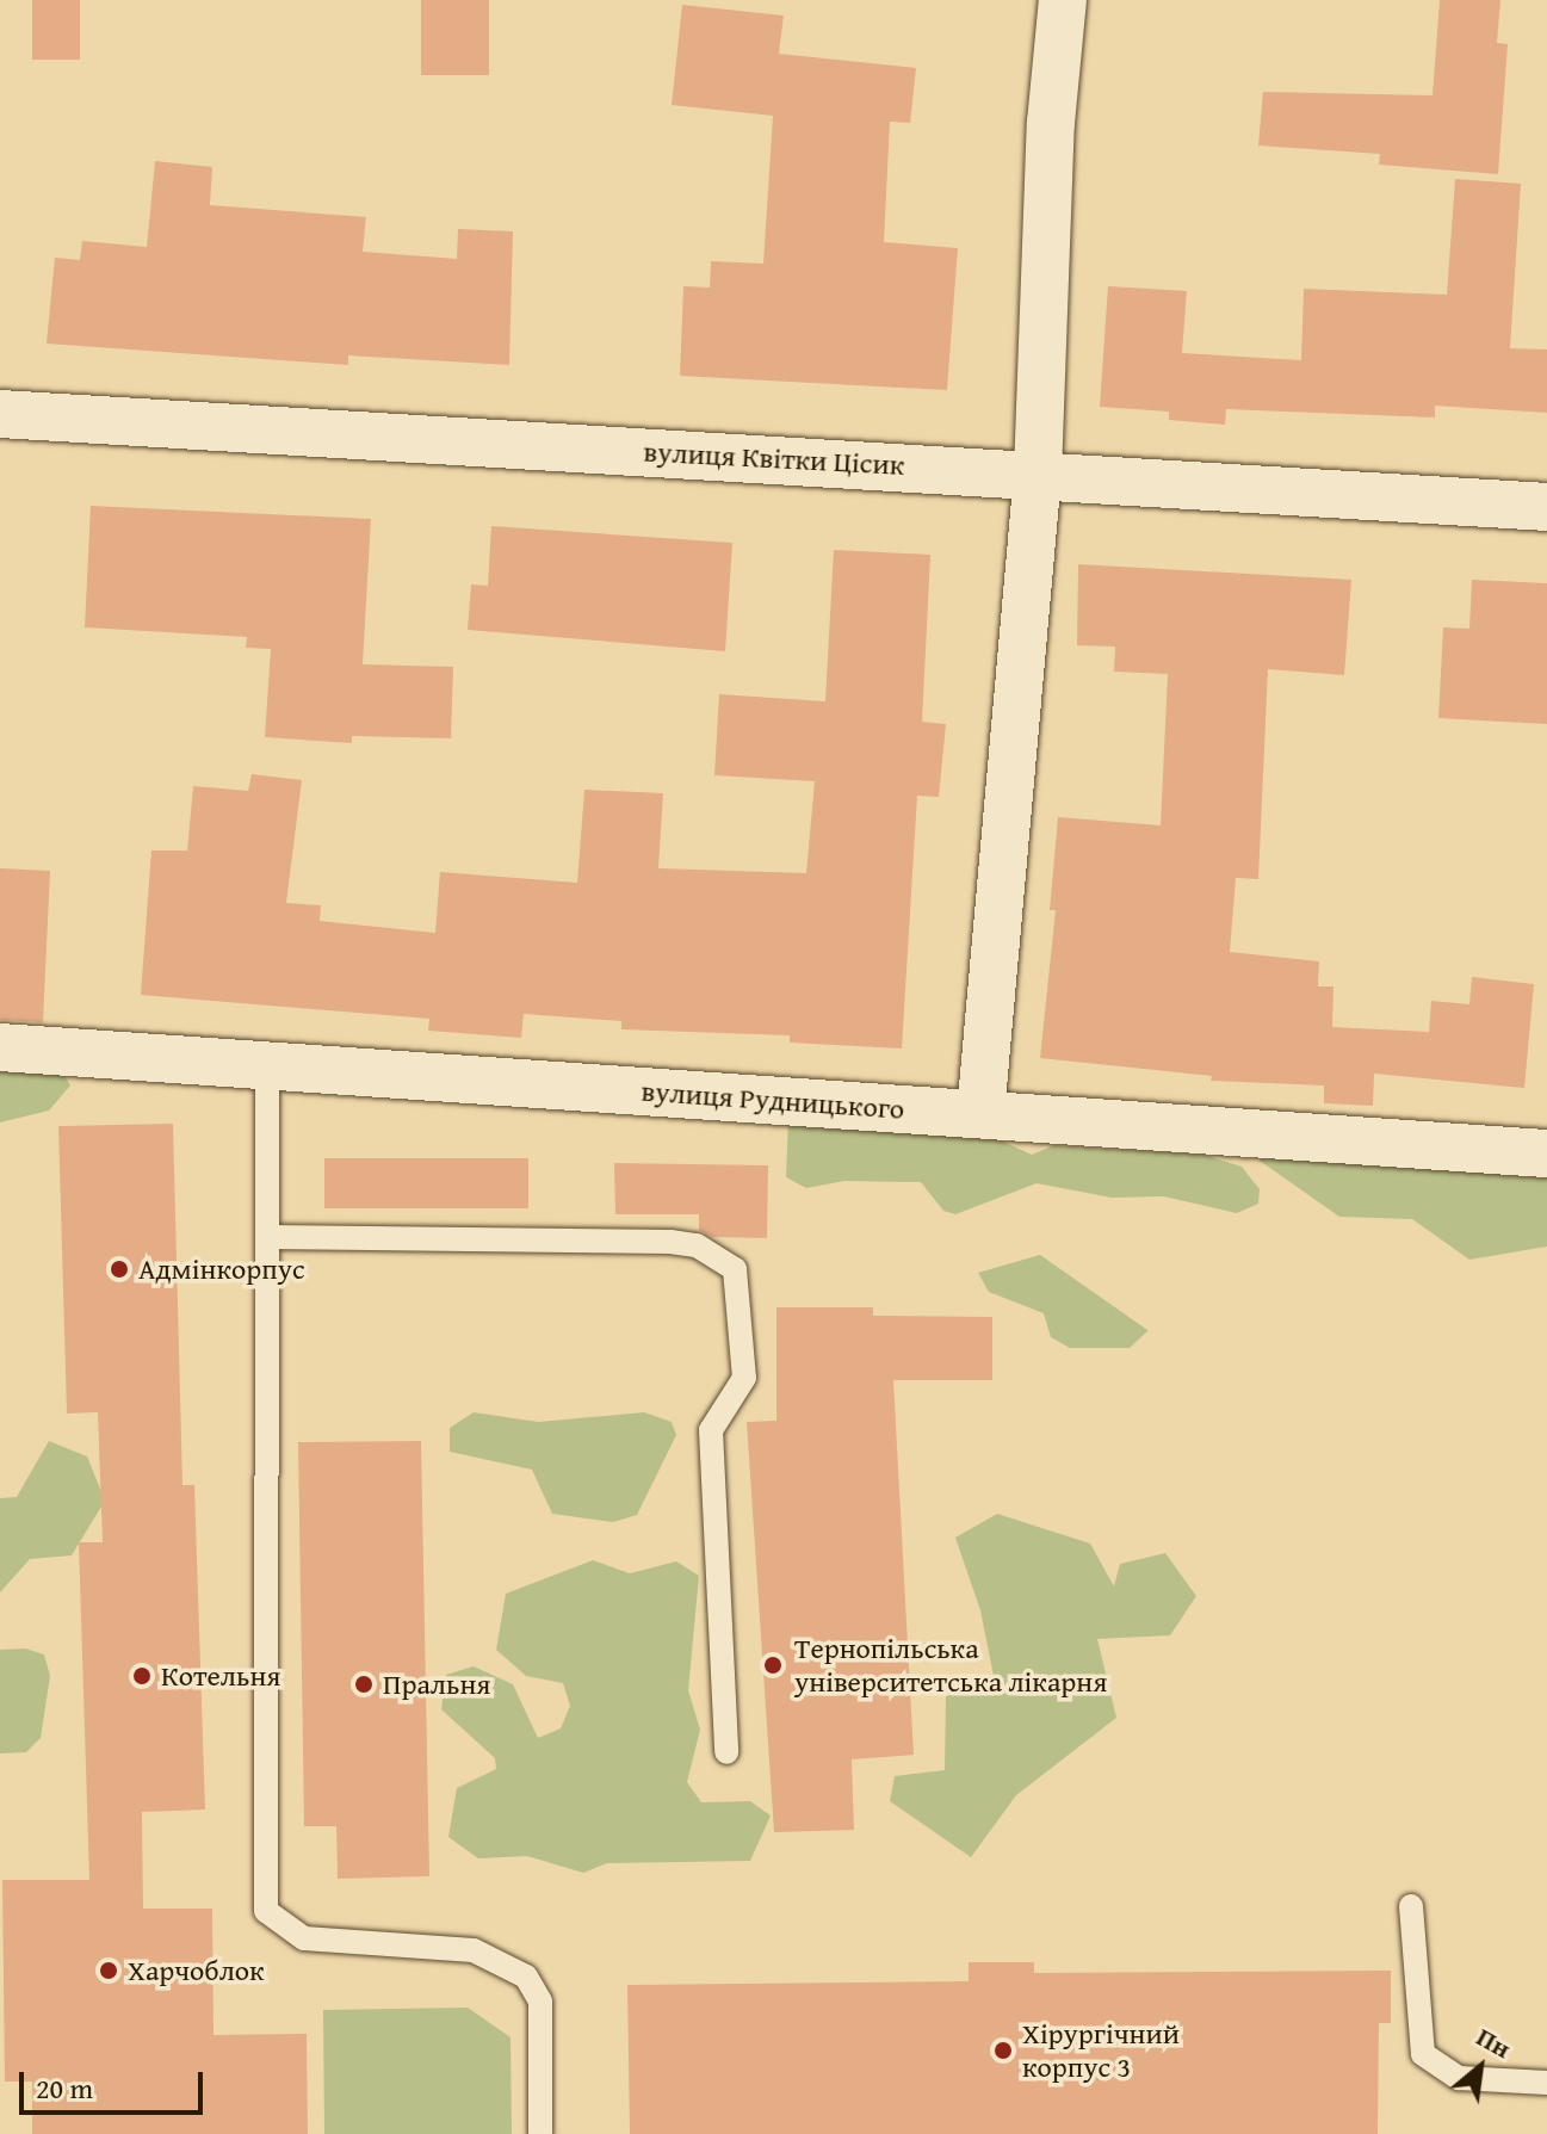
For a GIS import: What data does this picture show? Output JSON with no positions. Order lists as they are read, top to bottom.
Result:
{
  "streets": {
    "street": ["вулиця Квітки Цісик", "вулиця Рудницького"]
  },
  "places": [
    "Адмінкорпус",
    "Тернопільська університетська лікарня",
    "Котельня",
    "Пральня",
    "Харчоблок",
    "Хірургічний корпус 3"
  ],
  "scale_bar": "20 m",
  "north": "top right"
}
